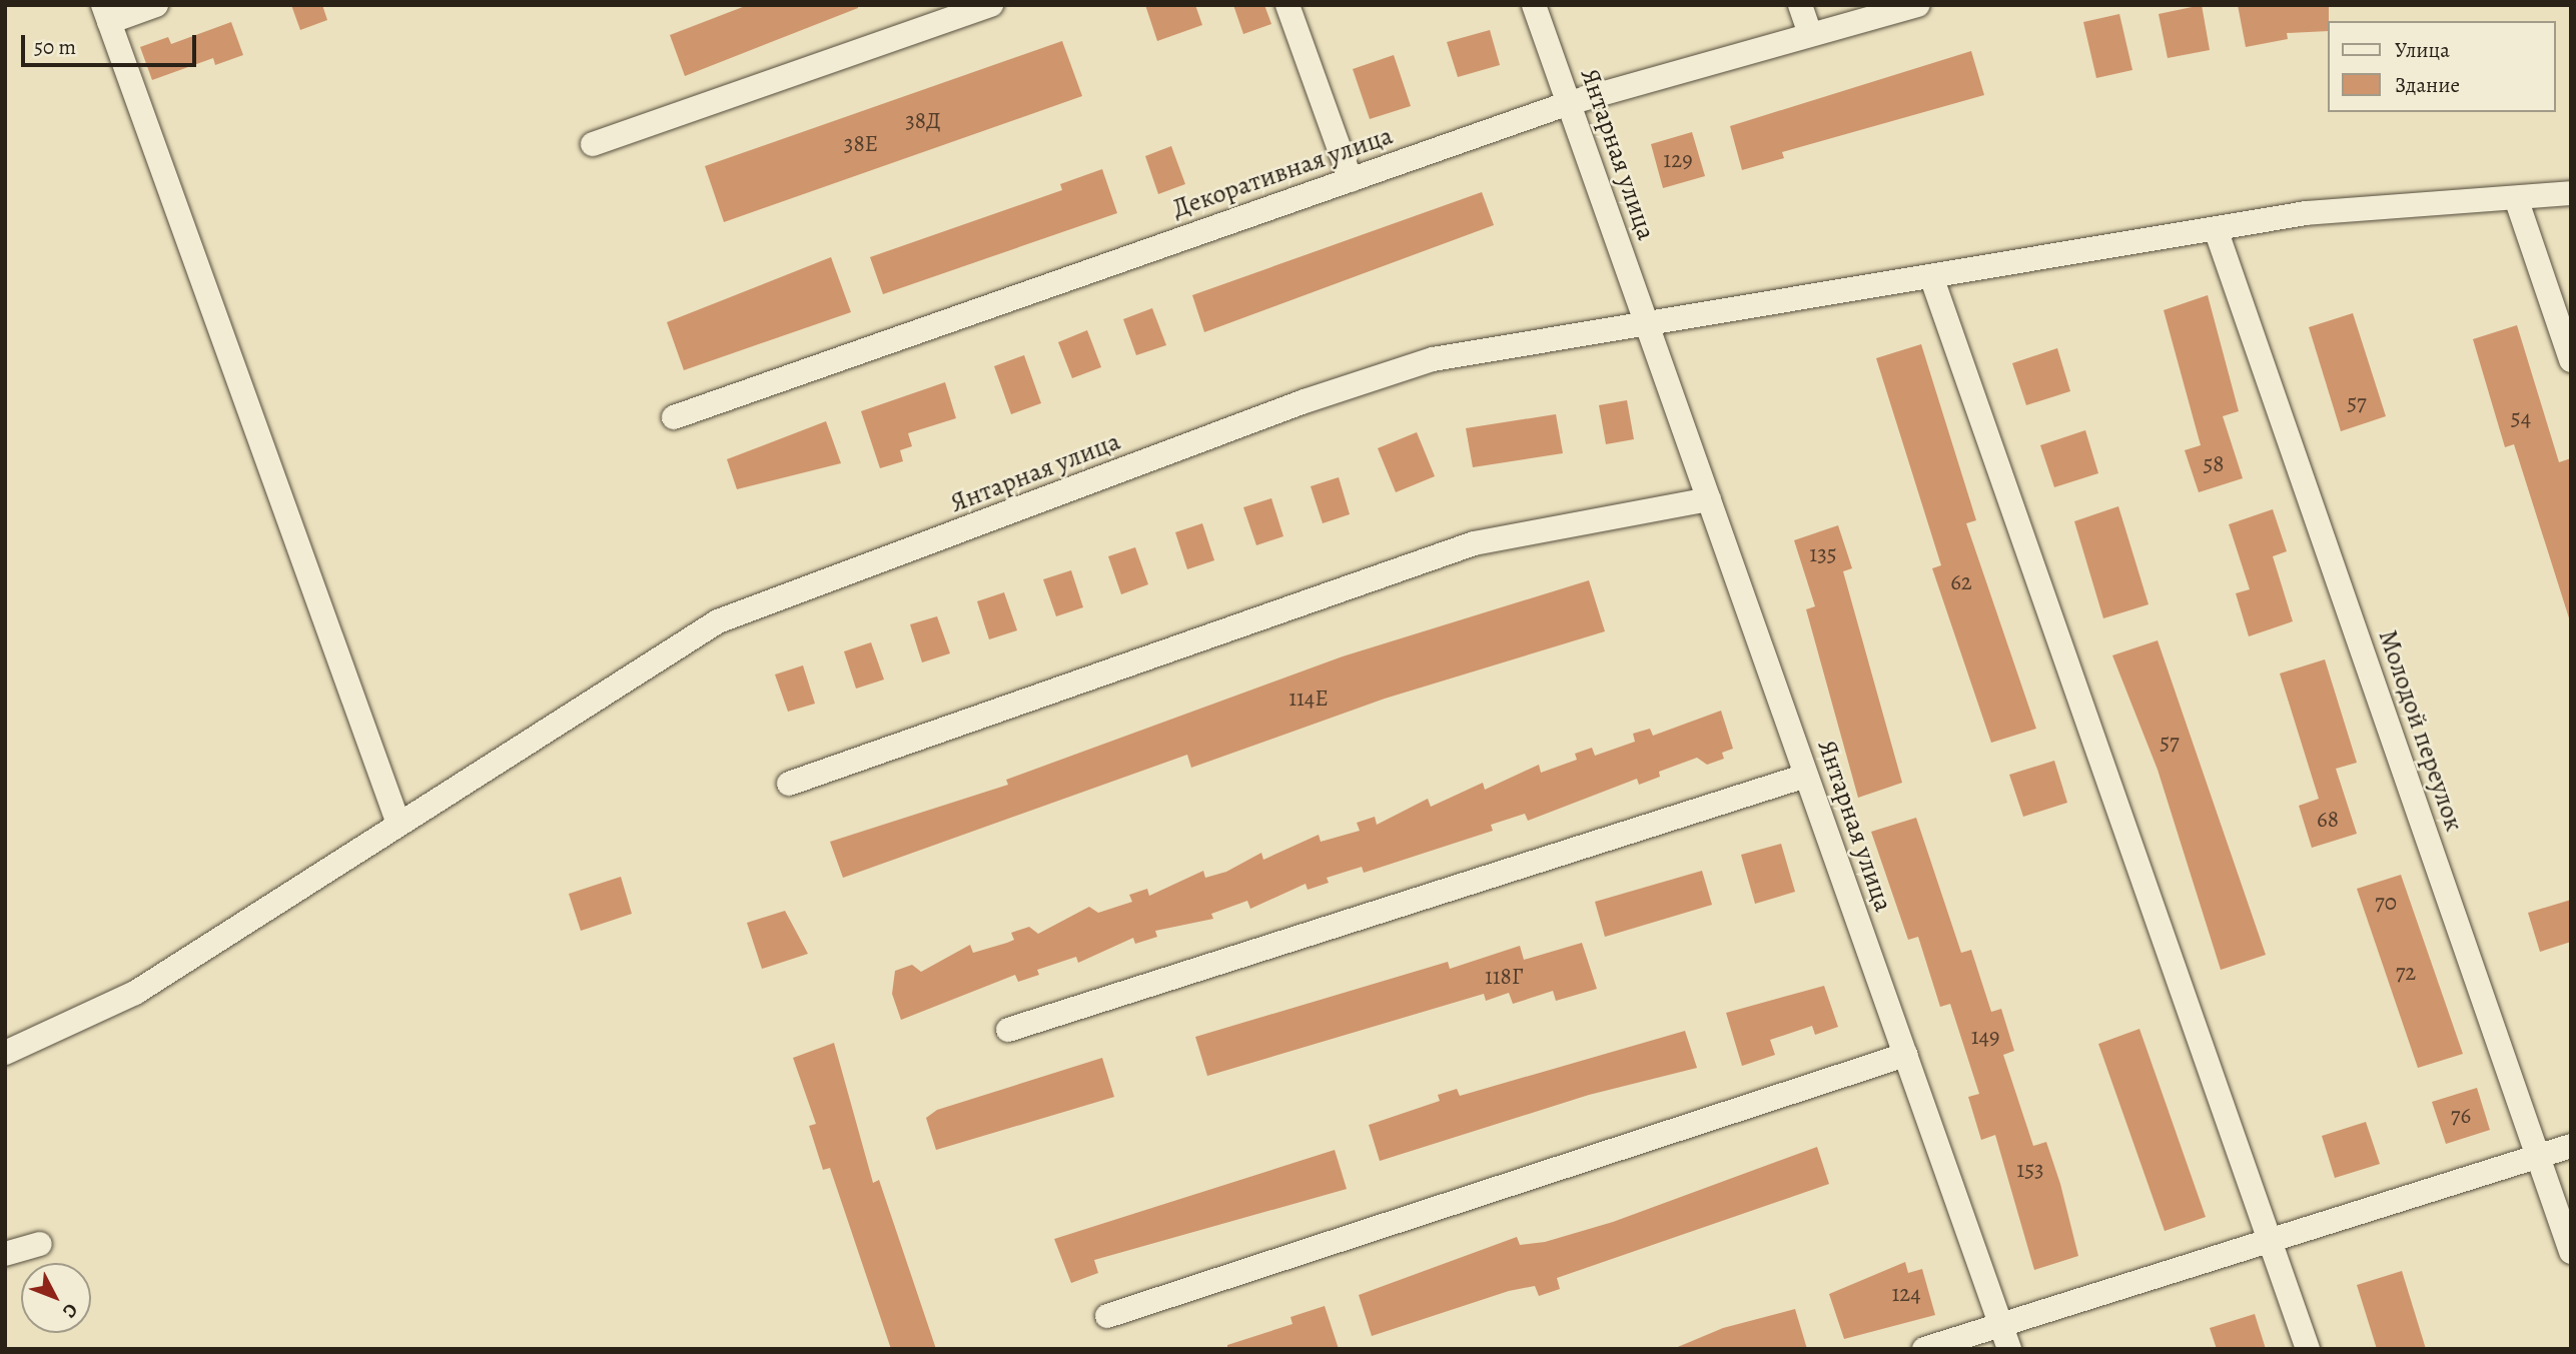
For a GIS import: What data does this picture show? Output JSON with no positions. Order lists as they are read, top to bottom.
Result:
{
  "streets": {
    "street": ["Янтарная улица", "Декоративная улица", "Молодой переулок"]
  },
  "crossings": [
    ["Янтарная улица", "Декоративная улица"]
  ],
  "house_numbers": [
    "38Д",
    "38Е",
    "129",
    "57",
    "54",
    "58",
    "135",
    "62",
    "114Е",
    "57",
    "68",
    "70",
    "72",
    "118Г",
    "149",
    "76",
    "153",
    "124"
  ],
  "legend": ["Улица", "Здание"],
  "scale_bar": "50 m",
  "north": "bottom right"
}
